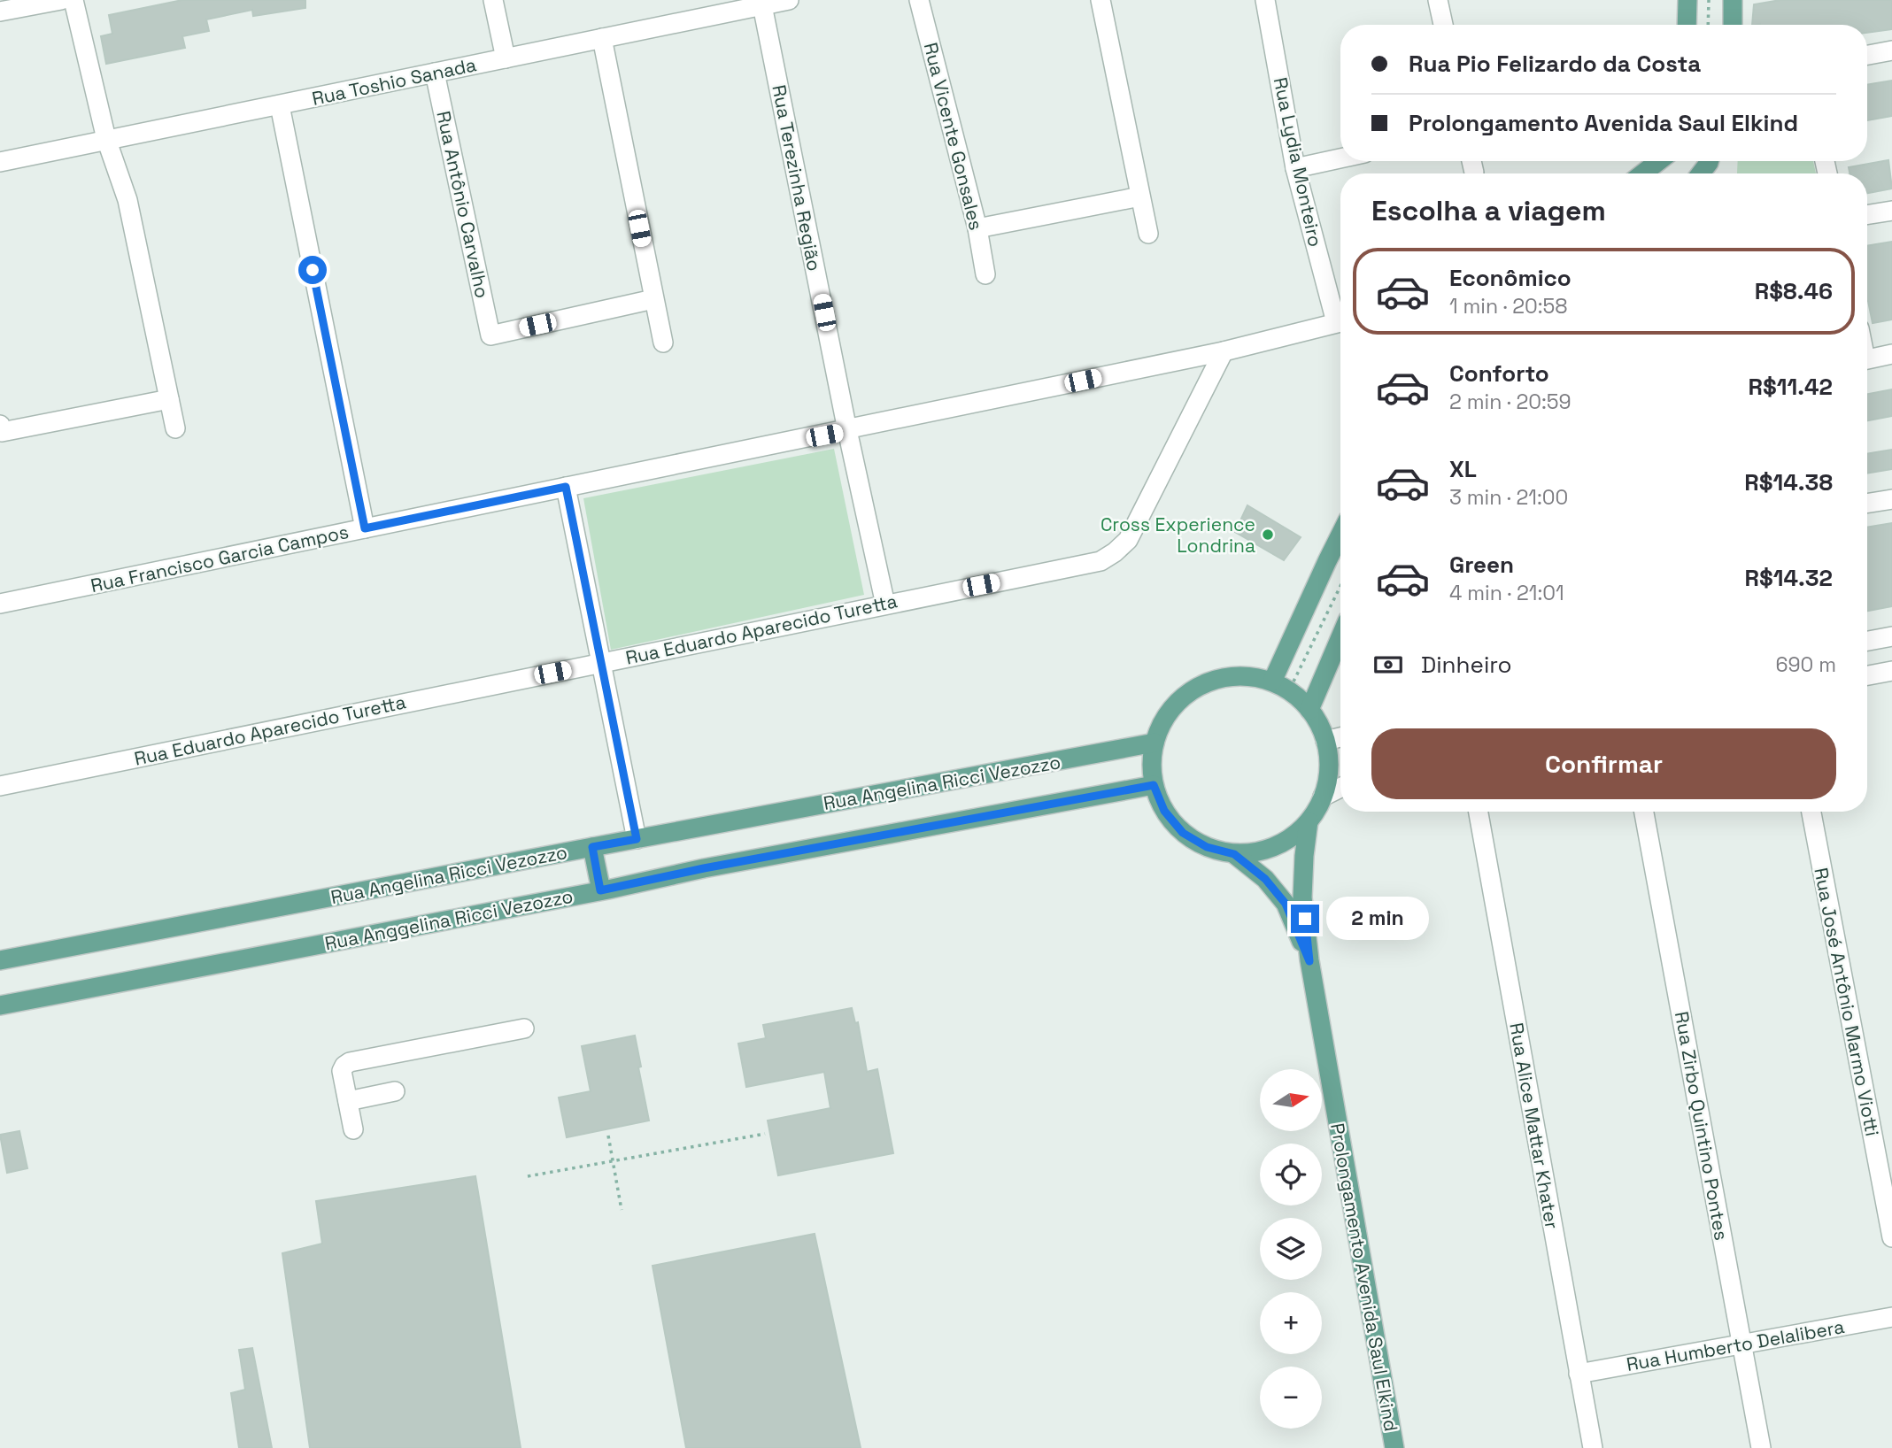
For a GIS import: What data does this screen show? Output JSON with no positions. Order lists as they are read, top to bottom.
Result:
{
  "streets": {
    "main road": ["Rua Angelina Ricci Vezozzo", "Rua Anggelina Ricci Vezozzo", "Prolongamento Avenida Saul Elkind"],
    "street": [
      "Rua Toshio Sanada",
      "Rua Vicente Gonsales",
      "Rua Lydia Monteiro",
      "Rua Terezinha Região",
      "Rua Antônio Carvalho",
      "Rua Francisco Garcia Campos",
      "Rua Eduardo Aparecido Turetta",
      "Rua José Antônio Marmo Viotti",
      "Rua Alice Mattar Khater",
      "Rua Zirbo Quintino Pontes",
      "Rua Humberto Delalibera"
    ]
  },
  "crossings": [
    ["Rua Toshio Sanada", "Rua Terezinha Região"],
    ["Rua Toshio Sanada", "Rua Antônio Carvalho"],
    ["Rua Terezinha Região", "Rua Francisco Garcia Campos"],
    ["Rua Terezinha Região", "Rua Eduardo Aparecido Turetta"],
    ["Rua Francisco Garcia Campos", "Rua Eduardo Aparecido Turetta"],
    ["Rua Angelina Ricci Vezozzo", "Rua Anggelina Ricci Vezozzo"],
    ["Rua Angelina Ricci Vezozzo", "Prolongamento Avenida Saul Elkind"],
    ["Rua Anggelina Ricci Vezozzo", "Prolongamento Avenida Saul Elkind"],
    ["Rua Alice Mattar Khater", "Rua Humberto Delalibera"],
    ["Rua Zirbo Quintino Pontes", "Rua Humberto Delalibera"]
  ],
  "places": ["Cross Experience Londrina"],
  "north": "right",
  "page": {
    "banner": ["Rua Pio Felizardo da Costa", "Prolongamento Avenida Saul Elkind"],
    "heading": "Escolha a viagem",
    "list": [
      {
        "name": "Econômico",
        "note": "1 min · 20:58",
        "value": "R$8.46"
      },
      {
        "name": "Conforto",
        "note": "2 min · 20:59",
        "value": "R$11.42"
      },
      {
        "name": "XL",
        "note": "3 min · 21:00",
        "value": "R$14.38"
      },
      {
        "name": "Green",
        "note": "4 min · 21:01",
        "value": "R$14.32"
      }
    ],
    "pay": ["Dinheiro", "690 m"],
    "buttons": "Confirmar",
    "bubble": "2 min",
    "map_buttons": ["+", "−"]
  }
}
